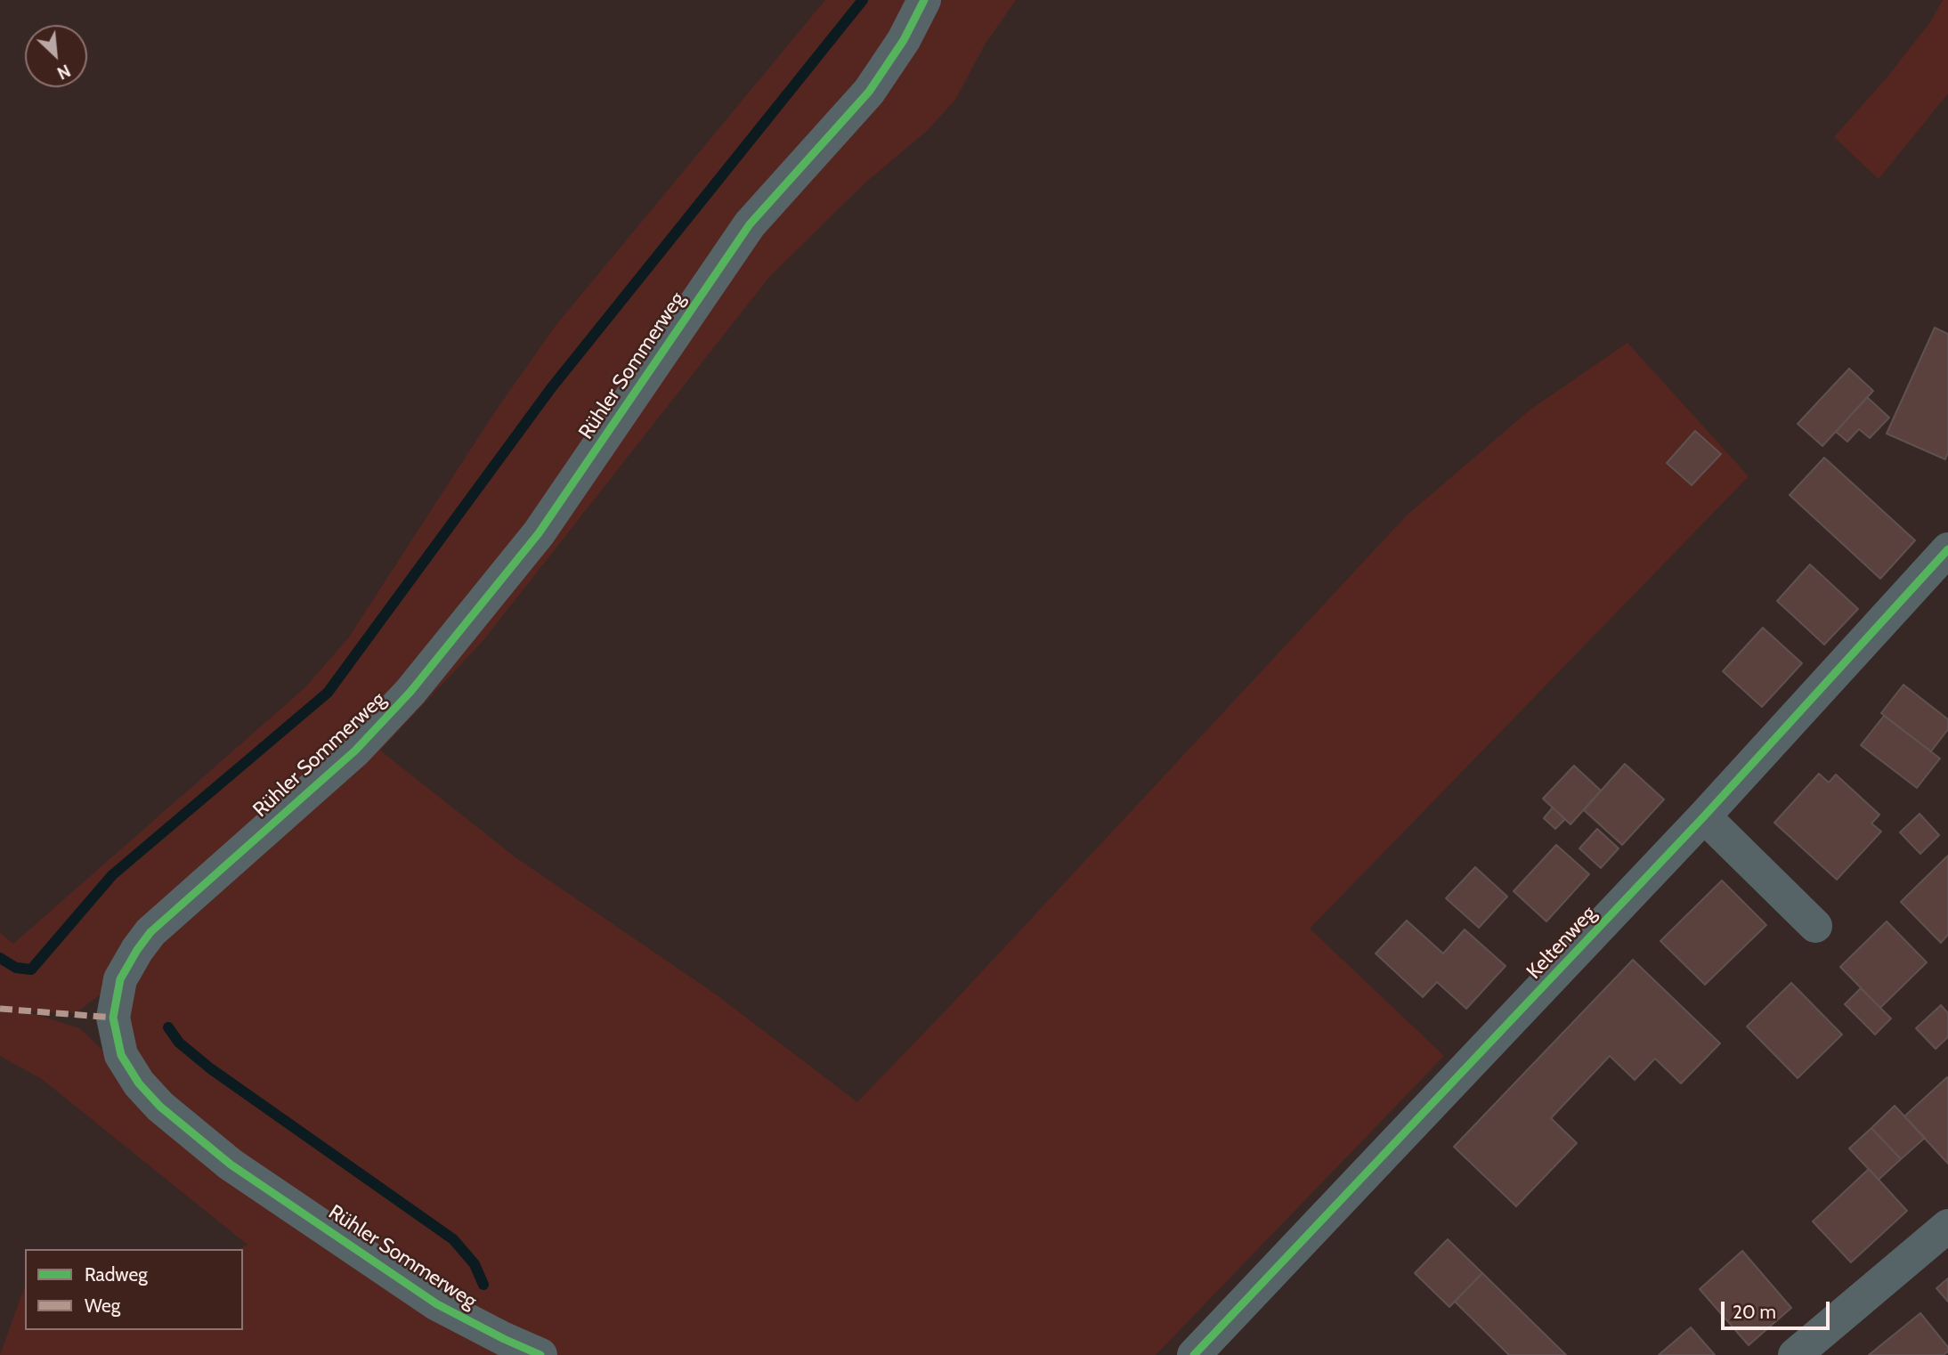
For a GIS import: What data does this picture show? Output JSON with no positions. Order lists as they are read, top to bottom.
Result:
{
  "streets": {
    "street": ["Rühler Sommerweg", "Keltenweg"]
  },
  "legend": ["Radweg", "Weg"],
  "scale_bar": "20 m",
  "north": "bottom right"
}
